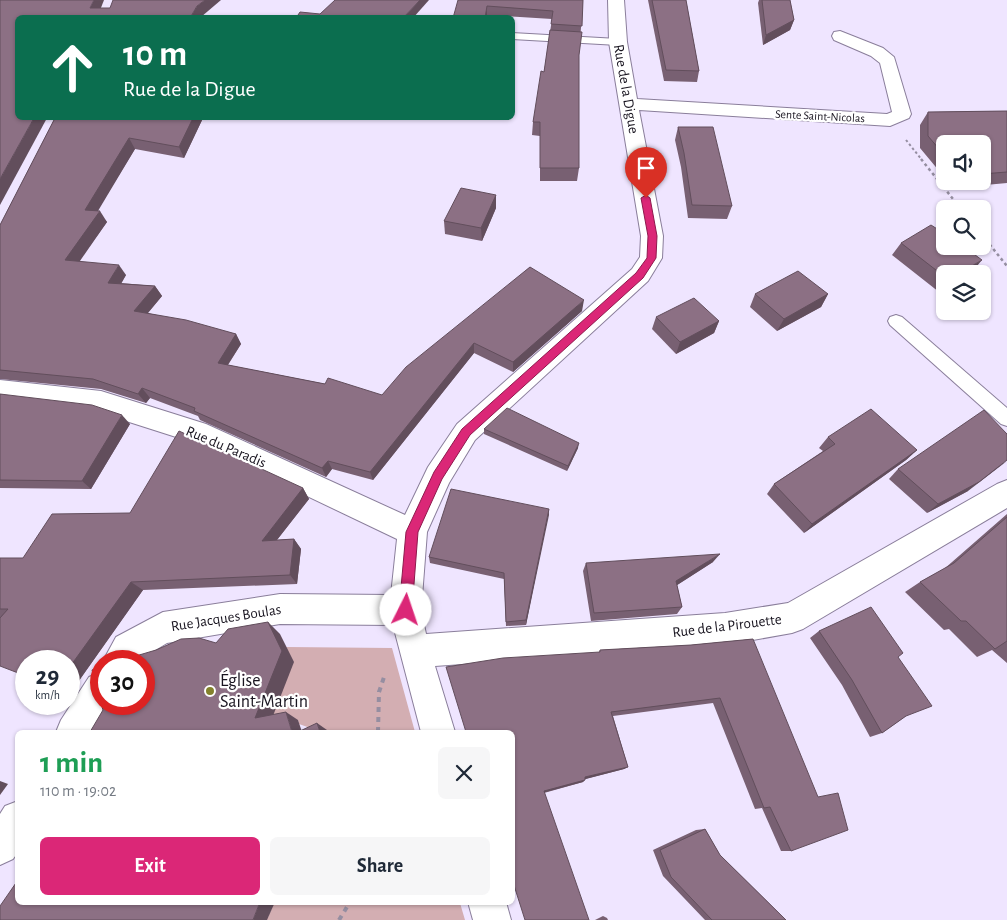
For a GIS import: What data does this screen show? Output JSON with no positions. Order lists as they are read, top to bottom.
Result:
{
  "streets": {
    "street": [
      "Rue de la Digue",
      "Sente Saint-Nicolas",
      "Rue du Paradis",
      "Rue Jacques Boulas",
      "Rue de la Pirouette"
    ]
  },
  "crossings": [
    ["Rue de la Digue", "Sente Saint-Nicolas"],
    ["Rue de la Digue", "Rue du Paradis"]
  ],
  "places": ["Église Saint-Martin"],
  "page": {
    "turn": ["10 m", "Rue de la Digue"],
    "speed": "29 km/h",
    "limit": "30",
    "heading": ["1 min", "110 m · 19:02"],
    "buttons": ["Exit", "Share"]
  }
}
